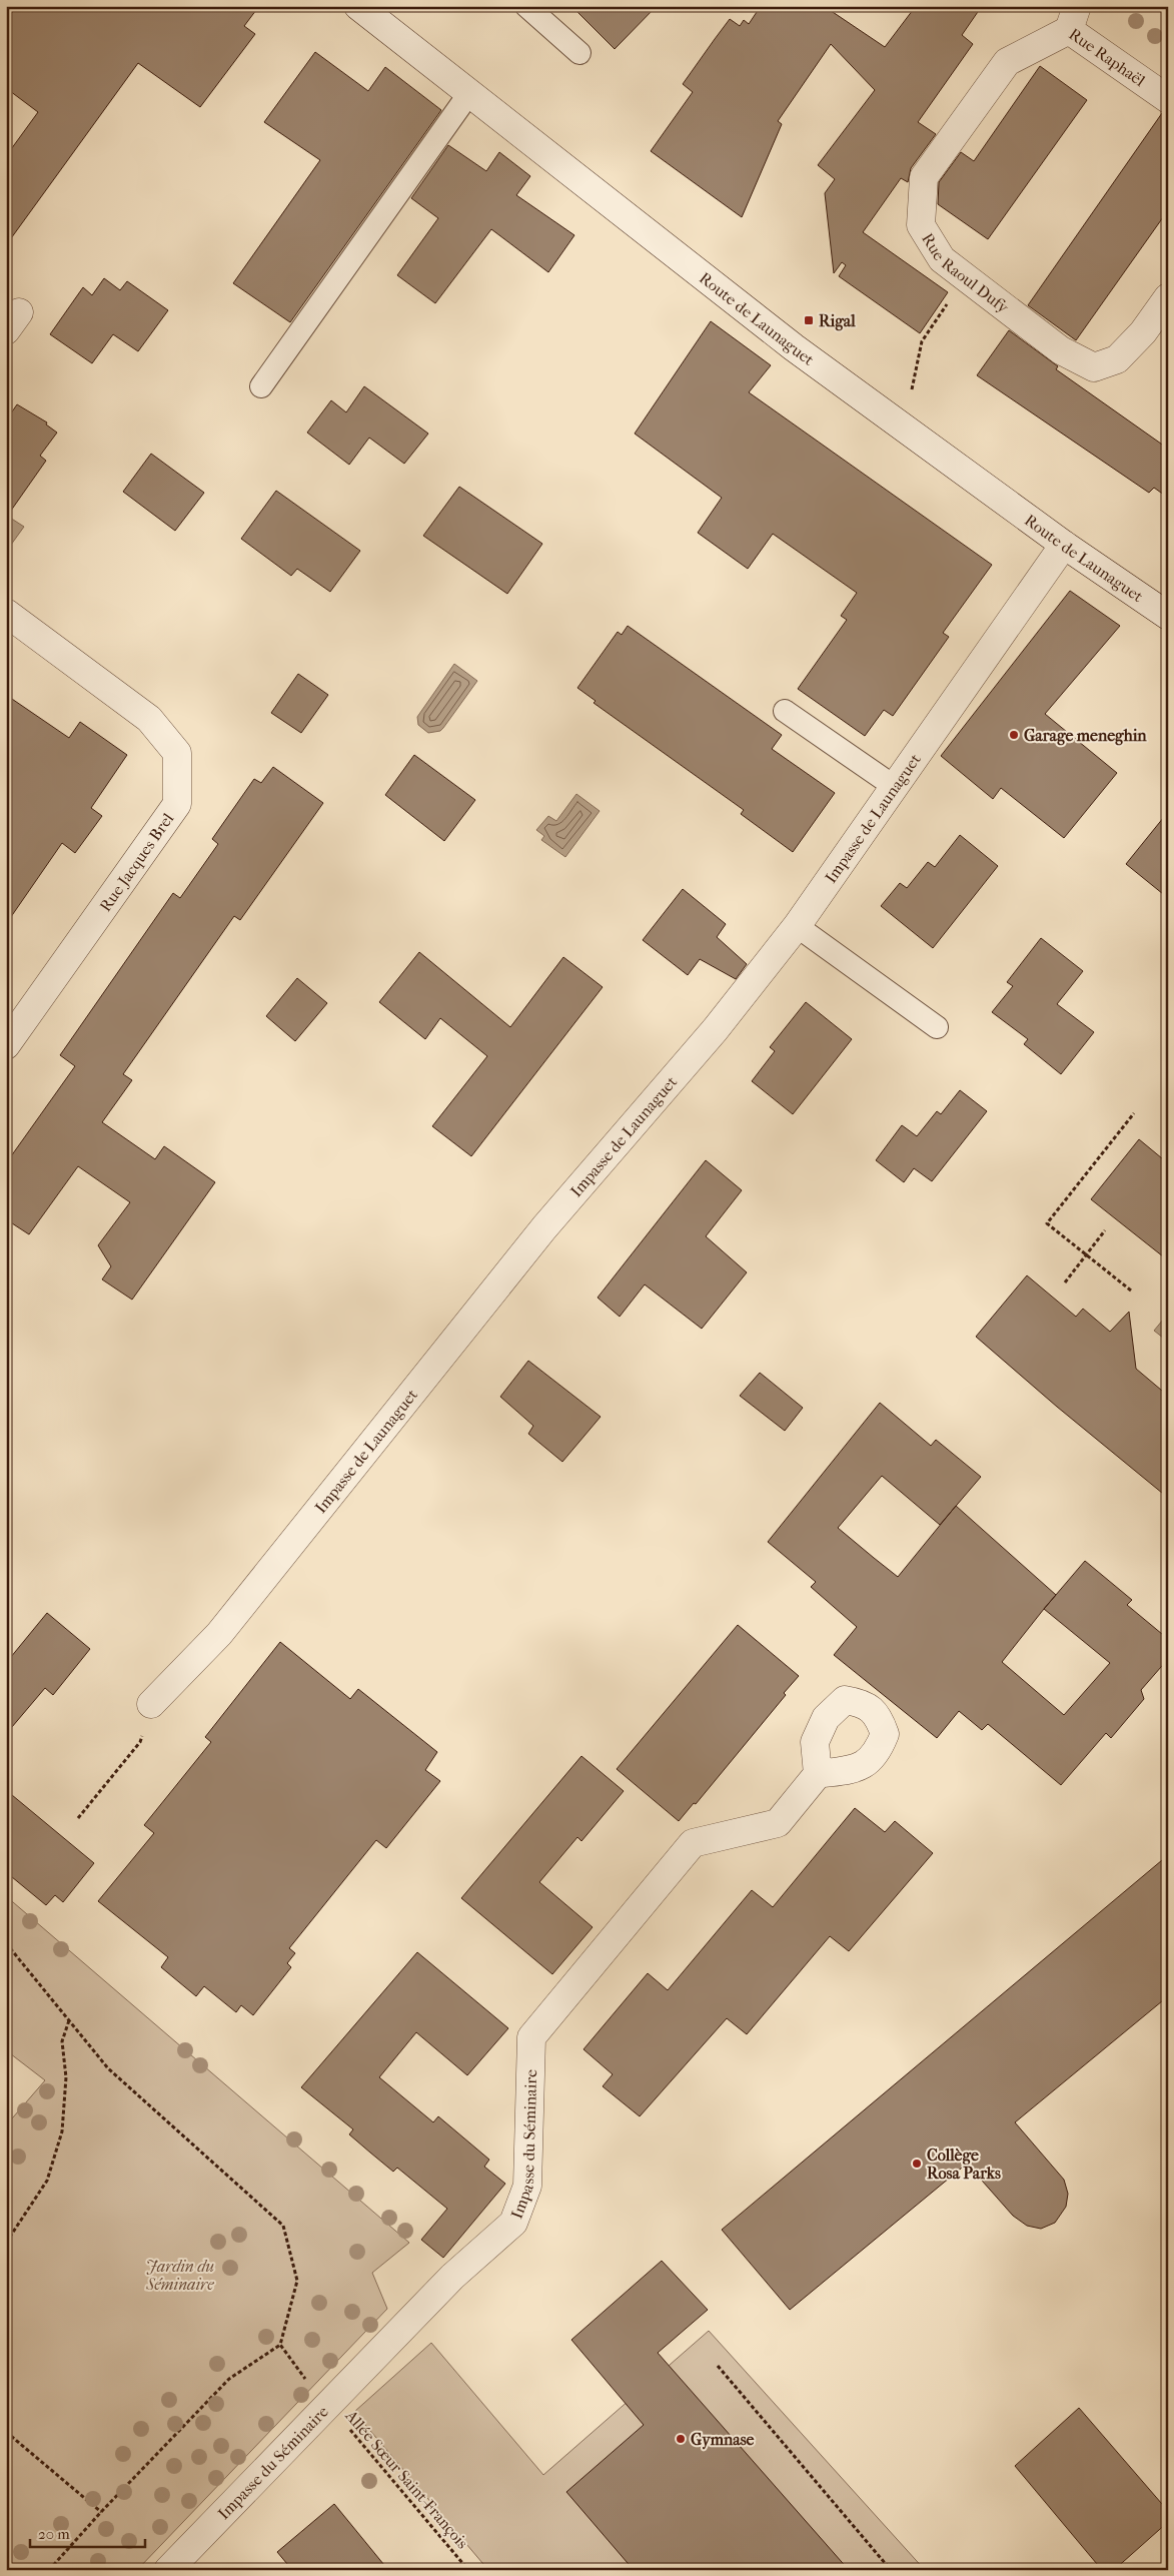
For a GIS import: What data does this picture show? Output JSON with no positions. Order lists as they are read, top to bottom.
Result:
{
  "streets": {
    "street": [
      "Rue Raphaël",
      "Rue Raoul Dufy",
      "Route de Launaguet",
      "Impasse de Launaguet",
      "Rue Jacques Brel",
      "Impasse du Séminaire"
    ],
    "path": ["Allée Sœur Saint-François"]
  },
  "crossings": [
    ["Rue Raphaël", "Rue Raoul Dufy"],
    ["Route de Launaguet", "Impasse de Launaguet"],
    ["Impasse du Séminaire", "Allée Sœur Saint-François"]
  ],
  "parks": ["Jardin du Séminaire"],
  "places": {
    "transit": ["Rigal"],
    "other": ["Garage meneghin", "Collège Rosa Parks", "Gymnase"]
  },
  "scale_bar": "20 m"
}
